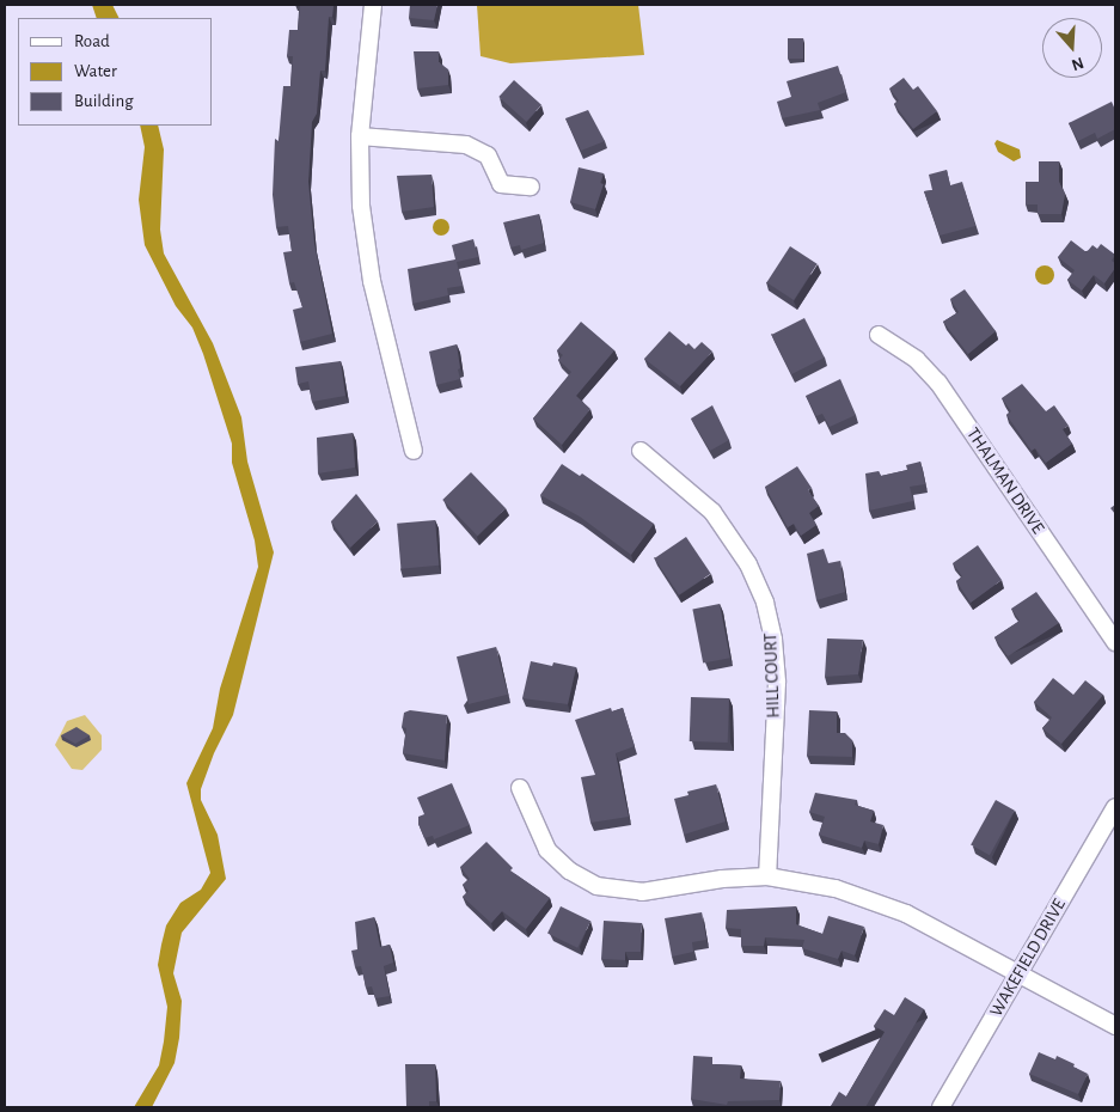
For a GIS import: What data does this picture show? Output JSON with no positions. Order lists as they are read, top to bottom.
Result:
{
  "streets": {
    "street": ["THALMAN DRIVE", "HILL COURT", "WAKEFIELD DRIVE"]
  },
  "legend": ["Road", "Water", "Building"],
  "north": "bottom"
}
